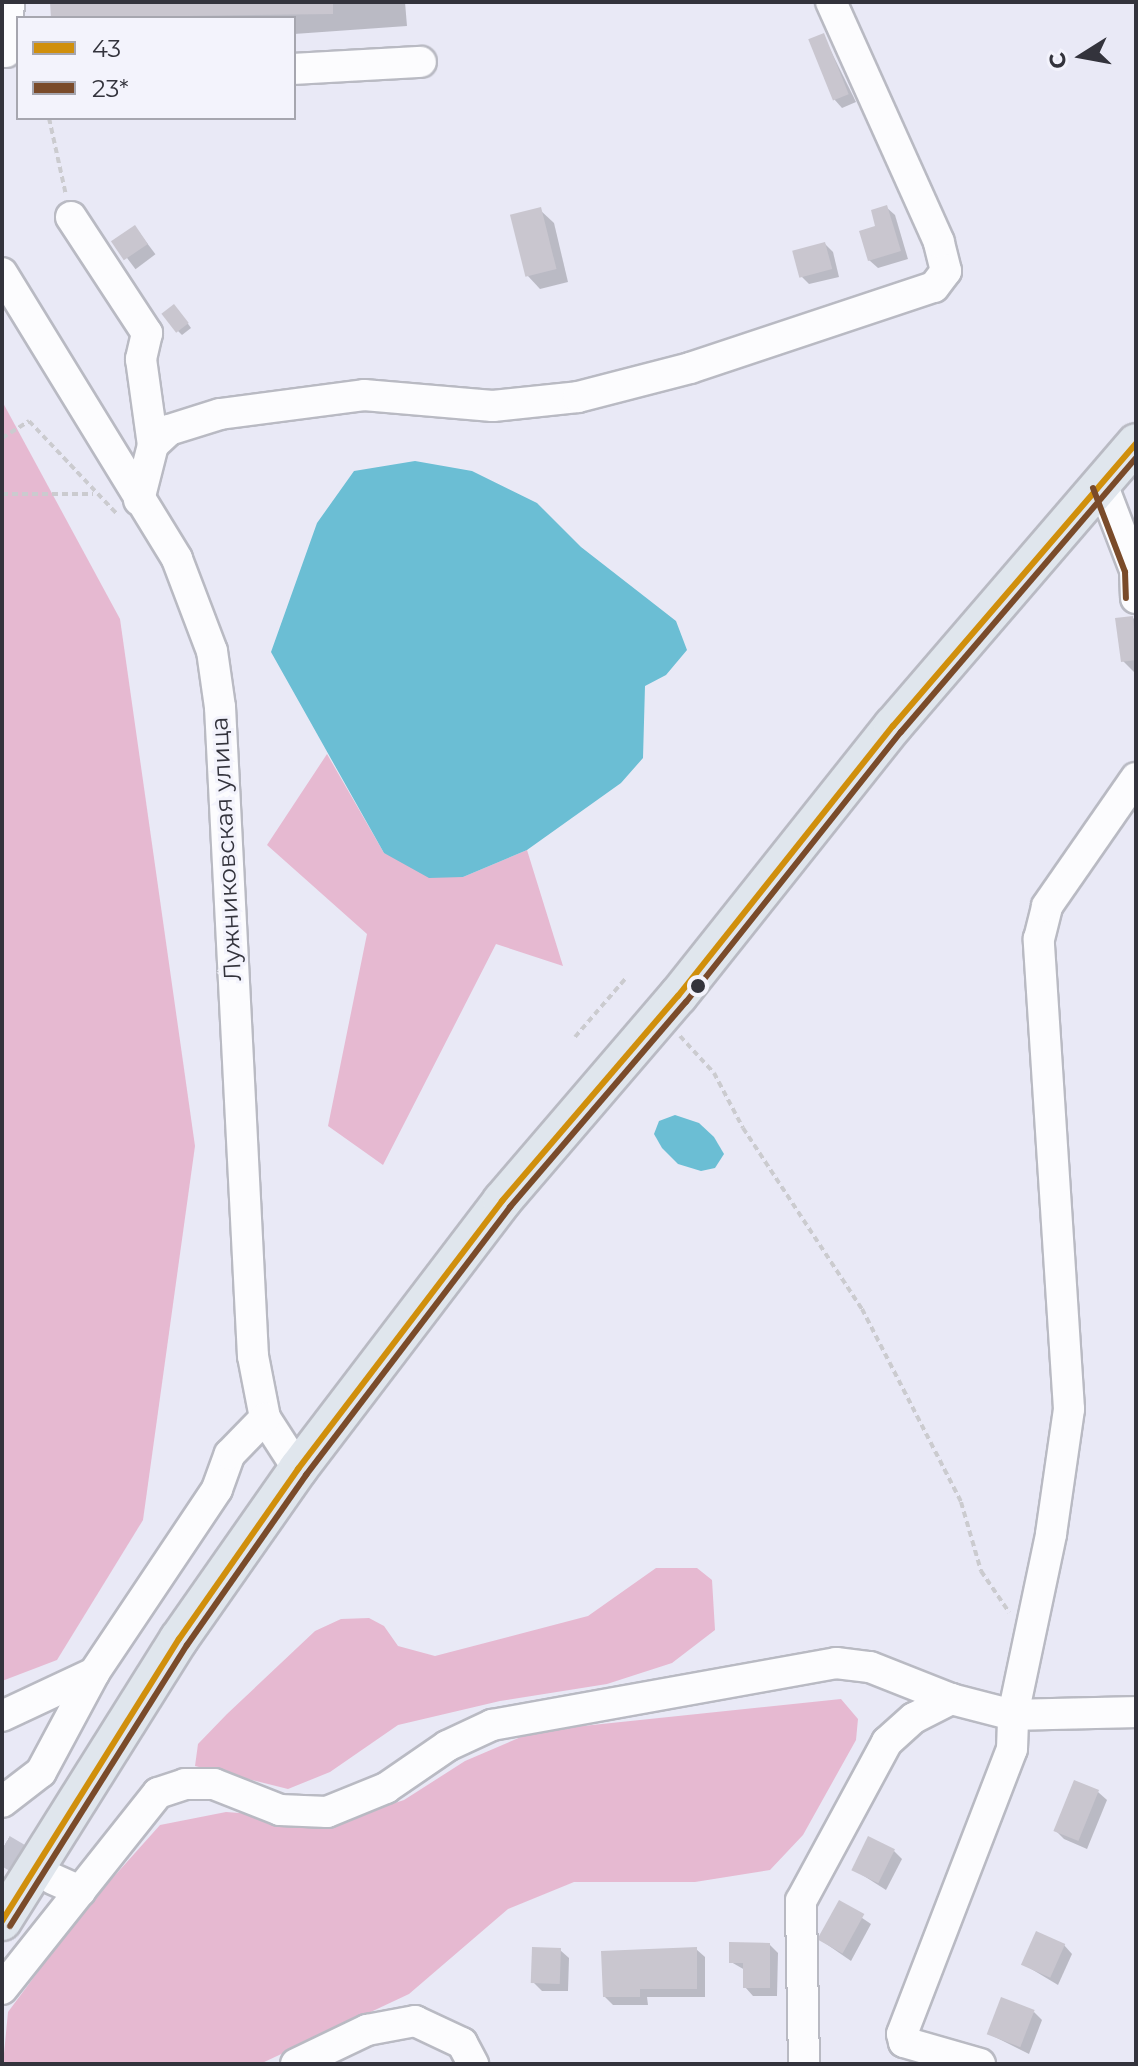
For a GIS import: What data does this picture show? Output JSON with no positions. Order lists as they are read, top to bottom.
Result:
{
  "streets": {
    "street": ["Лужниковская улица"]
  },
  "lines": ["transit line 43", "transit line 23*"],
  "legend": ["43", "23*"],
  "north": "left"
}
